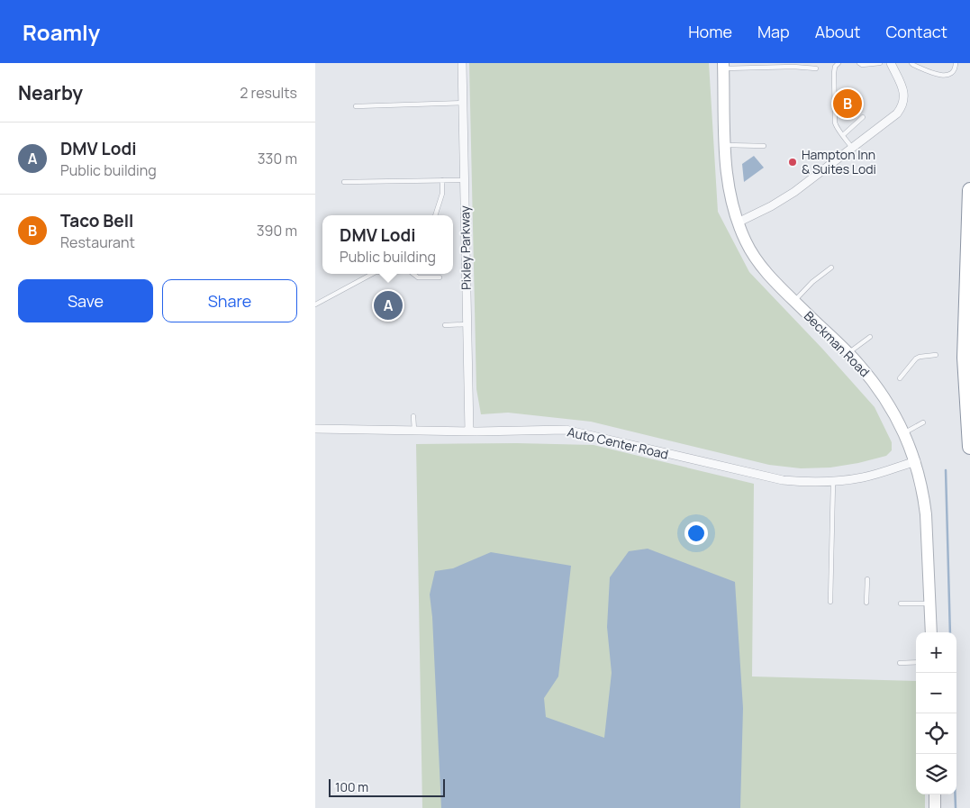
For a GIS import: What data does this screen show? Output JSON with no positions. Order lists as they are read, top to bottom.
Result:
{
  "streets": {
    "street": ["Pixley Parkway", "Beckman Road", "Auto Center Road"]
  },
  "crossings": [
    ["Pixley Parkway", "Auto Center Road"],
    ["Beckman Road", "Auto Center Road"]
  ],
  "places": ["Hampton Inn & Suites Lodi"],
  "scale_bar": "100 m",
  "page": {
    "header": "Roamly",
    "nav": [
      "Home",
      "Map",
      "About",
      "Contact"
    ],
    "heading": ["Nearby", "2 results"],
    "pins": ["B", "A"],
    "list": [
      {
        "mark": "A",
        "name": "DMV Lodi",
        "note": "Public building",
        "value": "330 m"
      },
      {
        "mark": "B",
        "name": "Taco Bell",
        "note": "Restaurant",
        "value": "390 m"
      }
    ],
    "popup": ["DMV Lodi", "Public building"],
    "buttons": ["Save", "Share"],
    "map_buttons": ["+", "−"],
    "scale": "100 m"
  }
}
